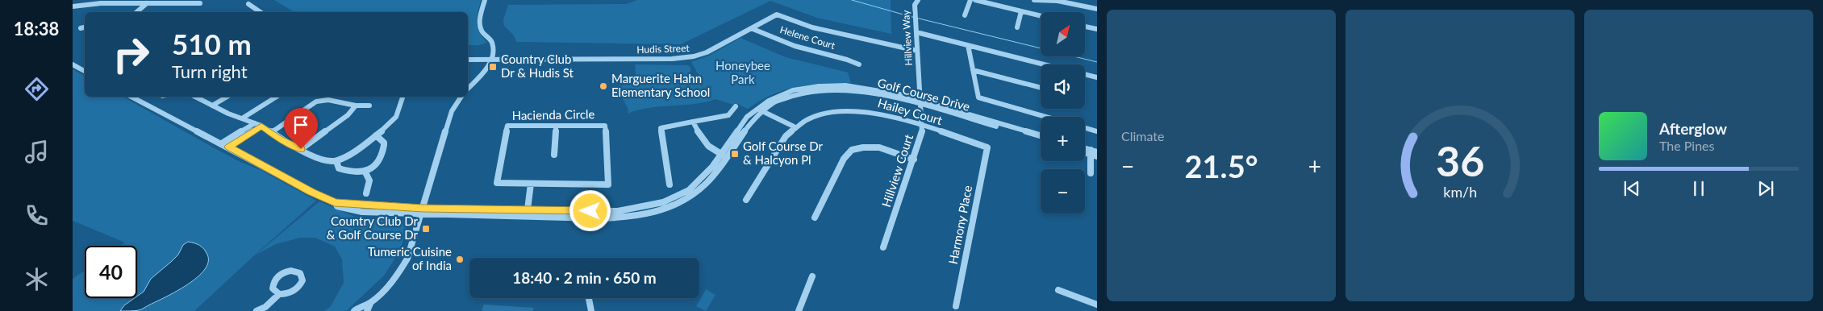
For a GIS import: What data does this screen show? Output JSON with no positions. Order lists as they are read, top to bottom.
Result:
{
  "streets": {
    "street": [
      "Helene Court",
      "Hillview Way",
      "Hudis Street",
      "Golf Course Drive",
      "Hailey Court",
      "Hacienda Circle",
      "Hillview Court",
      "Harmony Place"
    ]
  },
  "crossings": [
    ["Helene Court", "Hudis Street"],
    ["Hillview Way", "Hudis Street"],
    ["Hillview Way", "Golf Course Drive"],
    ["Hillview Way", "Hillview Court"],
    ["Golf Course Drive", "Hillview Court"],
    ["Hailey Court", "Hillview Court"],
    ["Hailey Court", "Harmony Place"]
  ],
  "parks": ["Honeybee Park"],
  "places": {
    "transit": ["Country Club Dr & Hudis St", "Golf Course Dr & Halcyon Pl", "Country Club Dr & Golf Course Dr"],
    "other": ["Marguerite Hahn Elementary School", "Tumeric Cuisine of India"]
  },
  "north": "top right",
  "page": {
    "tabs": "18:38",
    "tile": "Climate",
    "map_buttons": ["+", "−"],
    "turn": ["510 m", "Turn right"],
    "song": ["Afterglow", "The Pines"],
    "heat": ["−", "21.5°", "+"],
    "limit": "40",
    "trip": "18:40 · 2 min · 650 m",
    "gauge": ["36", "km/h"]
  }
}
